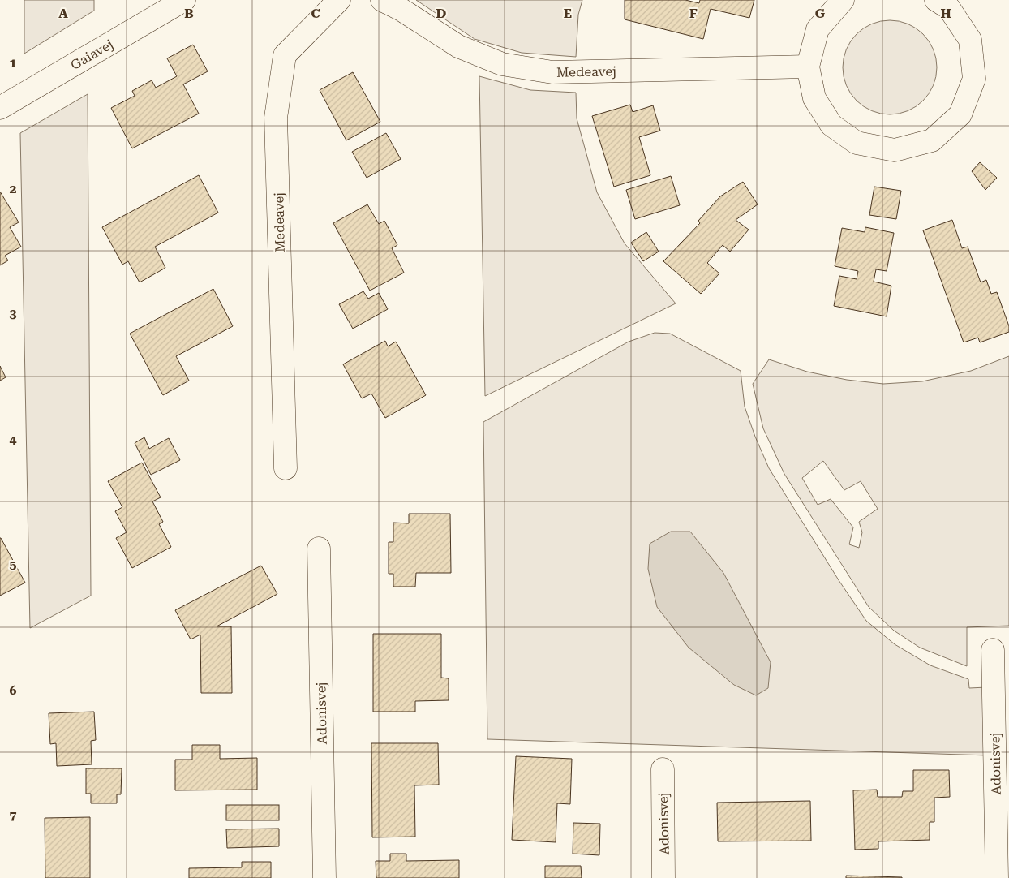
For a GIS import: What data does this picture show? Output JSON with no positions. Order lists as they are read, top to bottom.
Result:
{
  "streets": {
    "street": ["Gaiavej", "Medeavej", "Adonisvej"]
  },
  "grid": {
    "columns": [
      "A",
      "B",
      "C",
      "D",
      "E",
      "F",
      "G",
      "H"
    ],
    "rows": [
      "1",
      "2",
      "3",
      "4",
      "5",
      "6",
      "7"
    ]
  }
}
